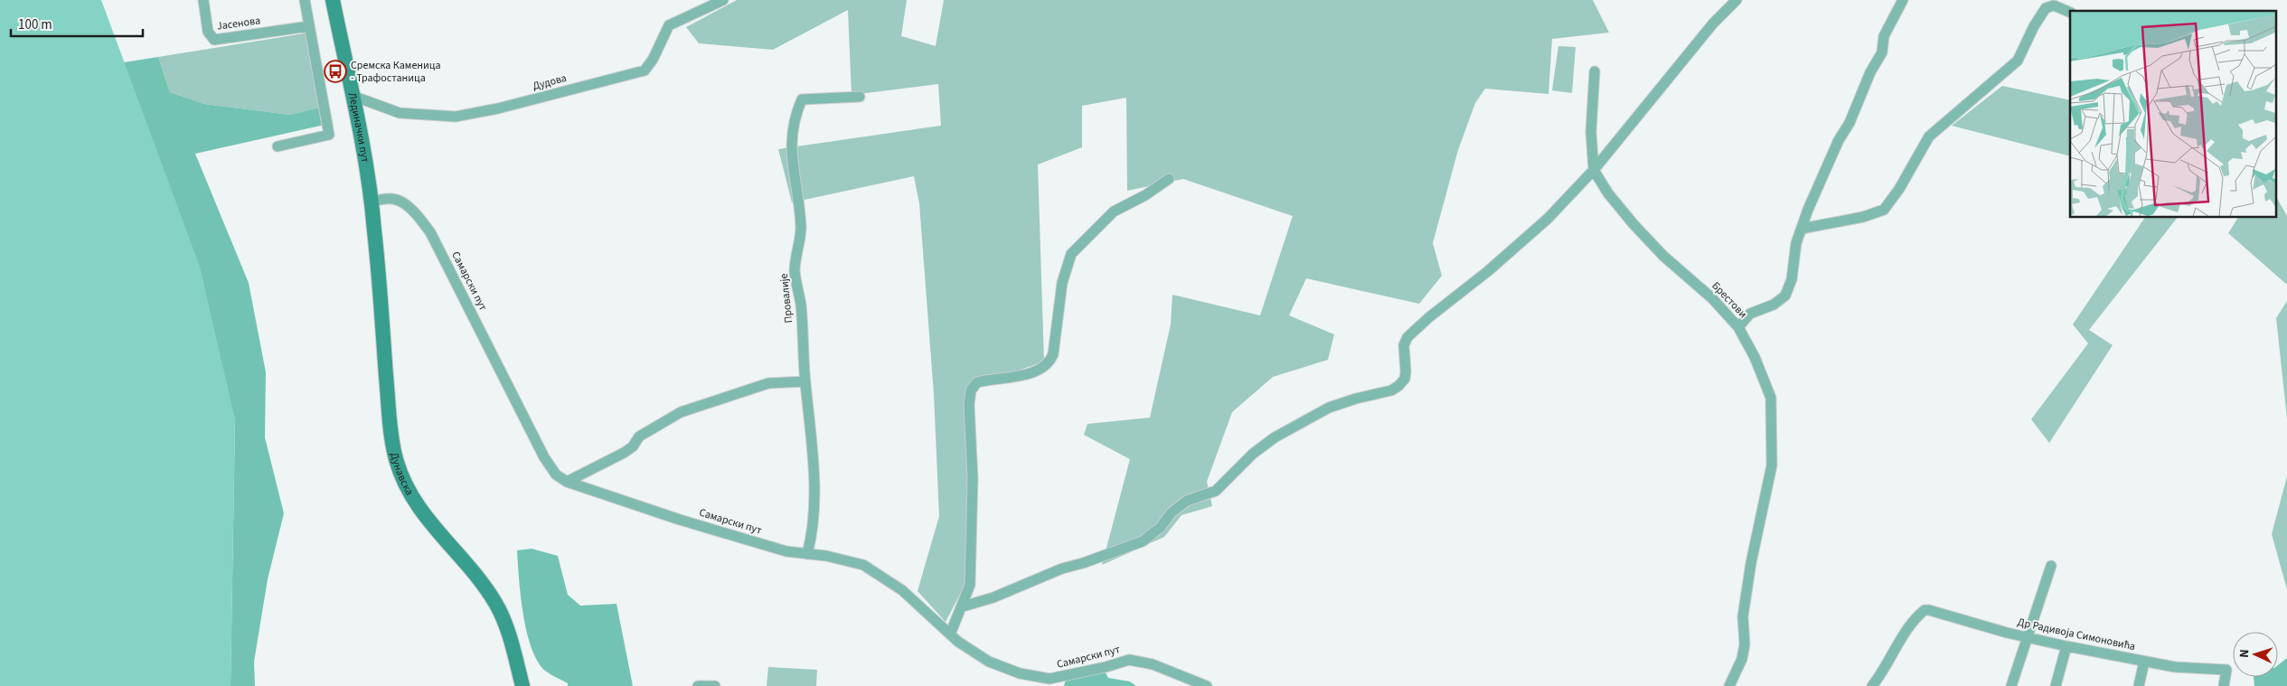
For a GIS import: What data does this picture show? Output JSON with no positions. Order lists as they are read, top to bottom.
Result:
{
  "streets": {
    "main road": ["Лединачки пут", "Дунавска"],
    "street": [
      "Јасенова",
      "Дудова",
      "Самарски пут",
      "Провалије",
      "Брестови",
      "Др Радивоја Симоновића"
    ]
  },
  "crossings": [
    ["Дудова", "Лединачки пут"],
    ["Лединачки пут", "Самарски пут"],
    ["Лединачки пут", "Дунавска"],
    ["Самарски пут", "Провалије"]
  ],
  "places": {
    "bus stop": ["Сремска Каменица - Трафостаница"]
  },
  "scale_bar": "100 m",
  "north": "left"
}
